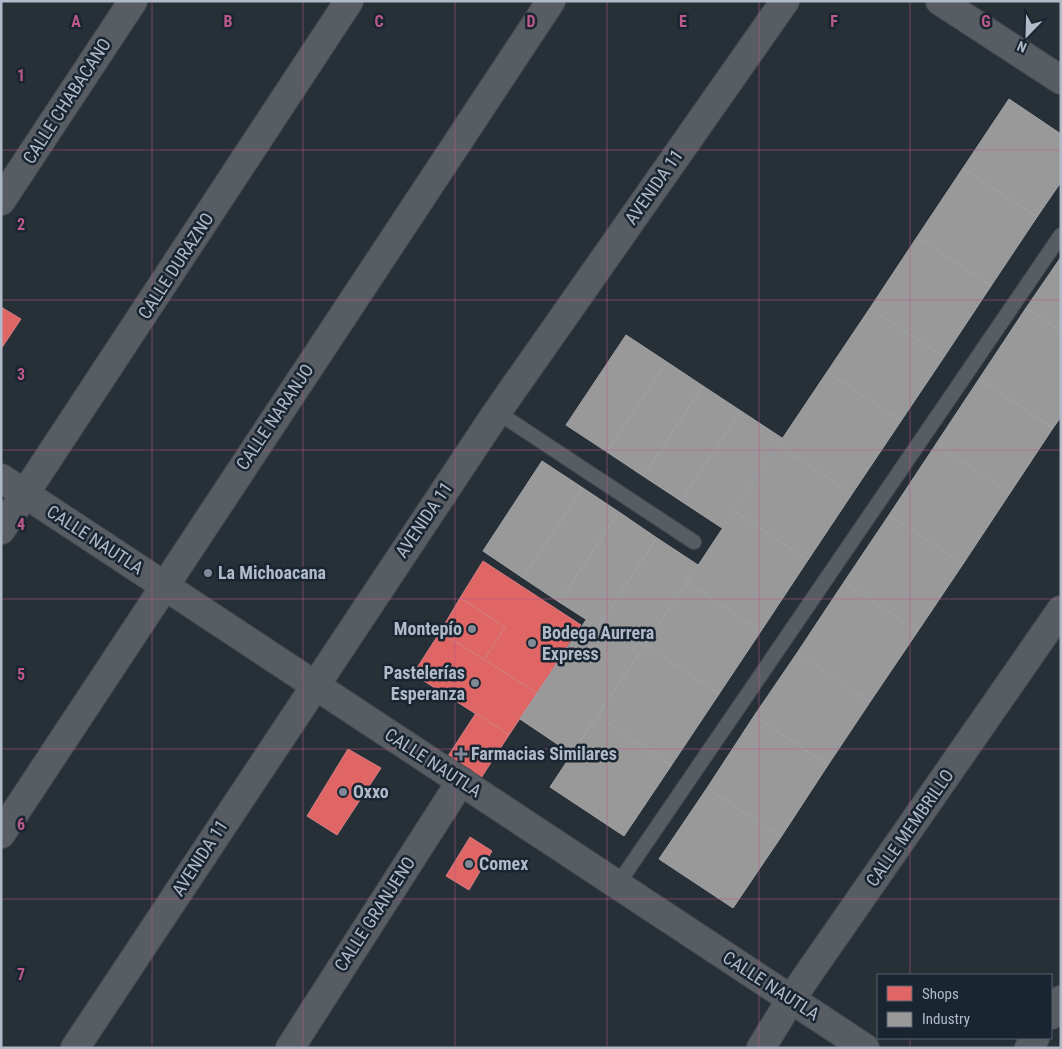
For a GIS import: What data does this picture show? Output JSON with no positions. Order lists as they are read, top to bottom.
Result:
{
  "streets": {
    "street": [
      "CALLE CHABACANO",
      "AVENIDA 11",
      "CALLE DURAZNO",
      "CALLE NARANJO",
      "CALLE NAUTLA",
      "CALLE MEMBRILLO",
      "CALLE GRANJENO"
    ]
  },
  "crossings": [
    ["AVENIDA 11", "CALLE NAUTLA"],
    ["CALLE DURAZNO", "CALLE NAUTLA"],
    ["CALLE NARANJO", "CALLE NAUTLA"],
    ["CALLE NAUTLA", "CALLE MEMBRILLO"],
    ["CALLE NAUTLA", "CALLE GRANJENO"]
  ],
  "places": {
    "other": [
      "La Michoacana",
      "Montepío",
      "Bodega Aurrera Express",
      "Pastelerías Esperanza",
      "Oxxo",
      "Comex"
    ],
    "health": ["Farmacias Similares"]
  },
  "legend": ["Shops", "Industry"],
  "north": "bottom left",
  "grid": {
    "columns": [
      "A",
      "B",
      "C",
      "D",
      "E",
      "F",
      "G"
    ],
    "rows": [
      "1",
      "2",
      "3",
      "4",
      "5",
      "6",
      "7"
    ]
  }
}
